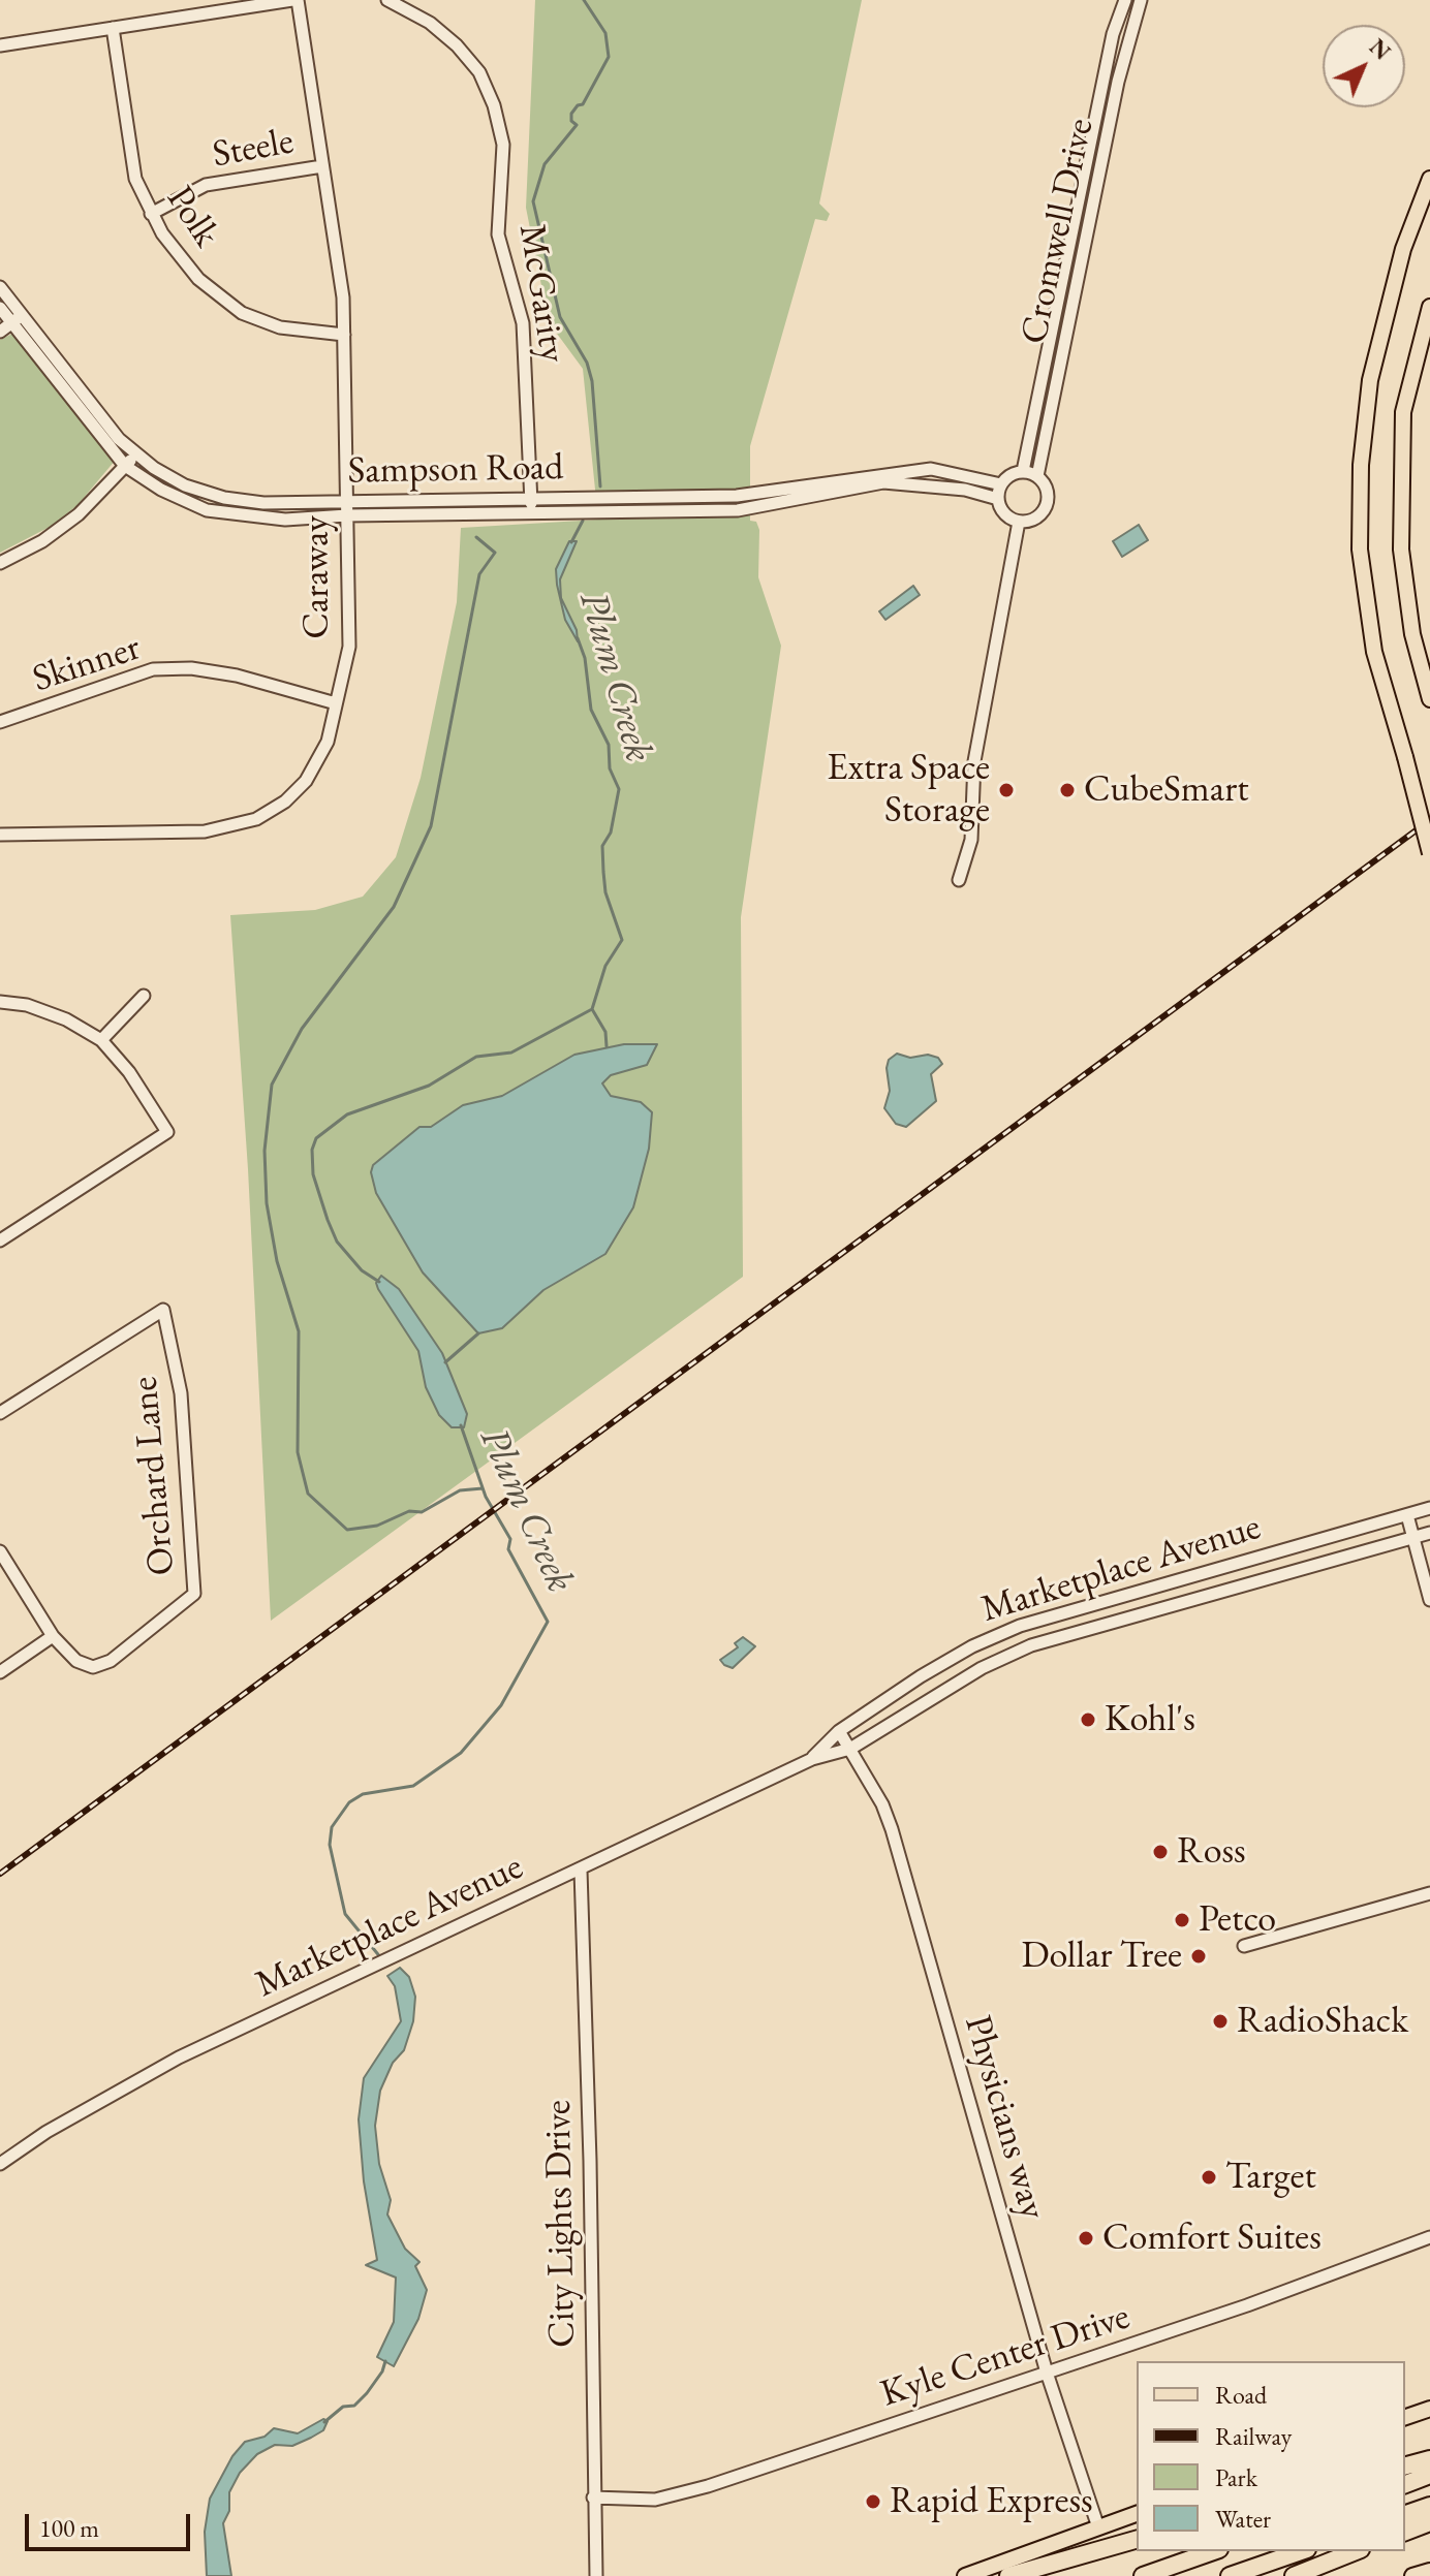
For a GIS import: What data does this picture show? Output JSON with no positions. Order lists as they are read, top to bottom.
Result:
{
  "streets": {
    "street": [
      "Steele",
      "Polk",
      "Cromwell Drive",
      "McGarity",
      "Sampson Road",
      "Caraway",
      "Skinner",
      "Orchard Lane",
      "Marketplace Avenue",
      "Physicians way",
      "City Lights Drive",
      "Kyle Center Drive"
    ]
  },
  "crossings": [
    ["Steele", "Polk"],
    ["Steele", "Caraway"],
    ["Polk", "Caraway"],
    ["Cromwell Drive", "Sampson Road"],
    ["McGarity", "Sampson Road"],
    ["Sampson Road", "Caraway"],
    ["Caraway", "Skinner"],
    ["Marketplace Avenue", "Physicians way"],
    ["Marketplace Avenue", "City Lights Drive"],
    ["Physicians way", "Kyle Center Drive"],
    ["City Lights Drive", "Kyle Center Drive"]
  ],
  "water": ["Plum Creek"],
  "places": [
    "Extra Space Storage",
    "CubeSmart",
    "Kohl's",
    "Ross",
    "Petco",
    "Dollar Tree",
    "RadioShack",
    "Target",
    "Comfort Suites",
    "Rapid Express"
  ],
  "legend": [
    "Road",
    "Railway",
    "Park",
    "Water"
  ],
  "scale_bar": "100 m",
  "north": "top right"
}
